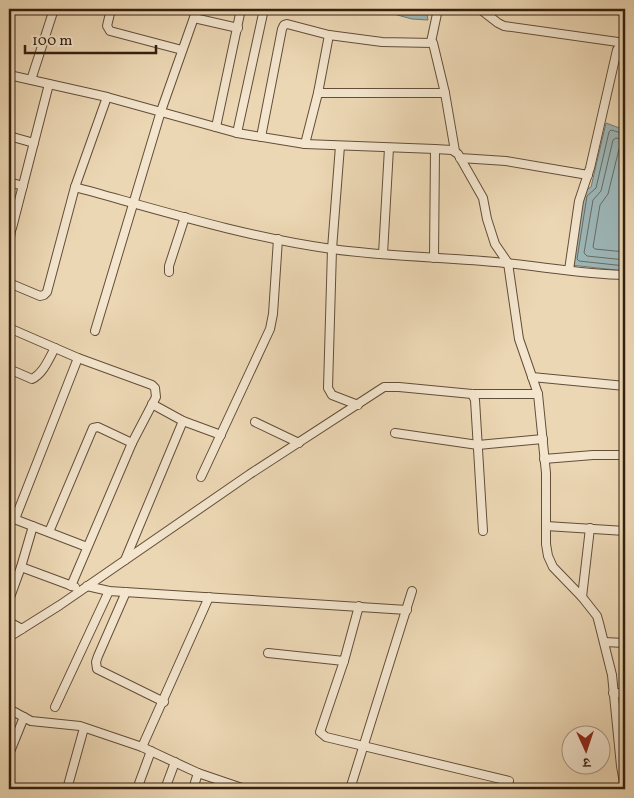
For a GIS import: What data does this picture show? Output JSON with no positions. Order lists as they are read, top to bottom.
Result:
{
  "scale_bar": "100 m",
  "north": "bottom"
}
